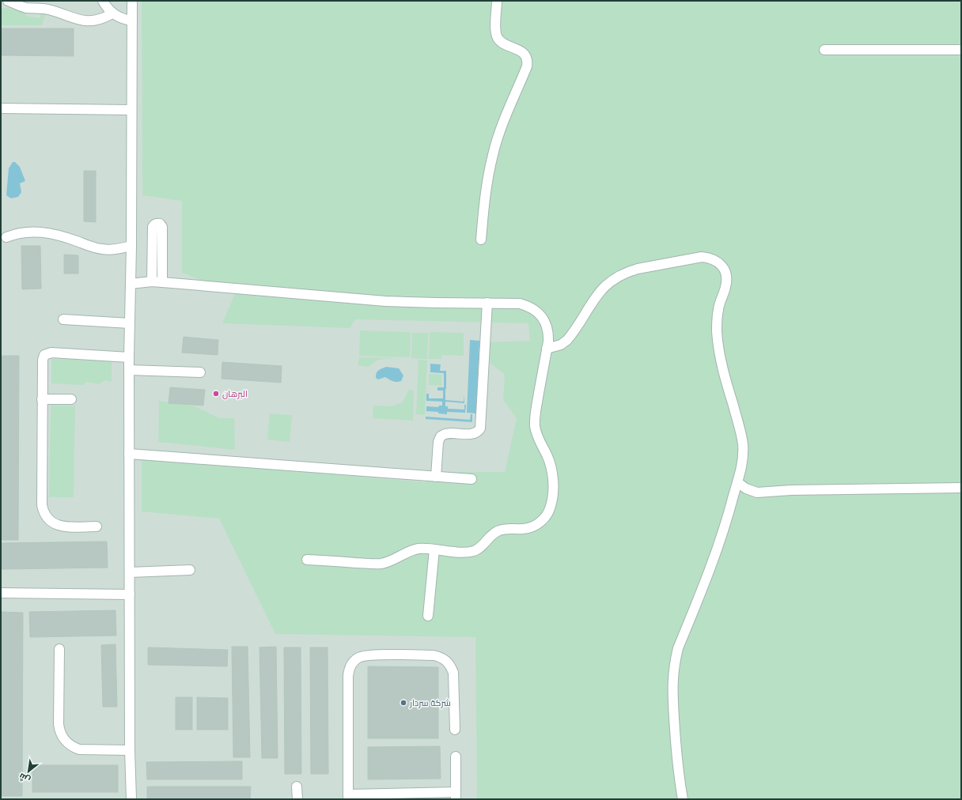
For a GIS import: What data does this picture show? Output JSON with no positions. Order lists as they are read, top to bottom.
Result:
{
  "places": ["البرهان", "شركة سردار"],
  "north": "bottom left"
}
